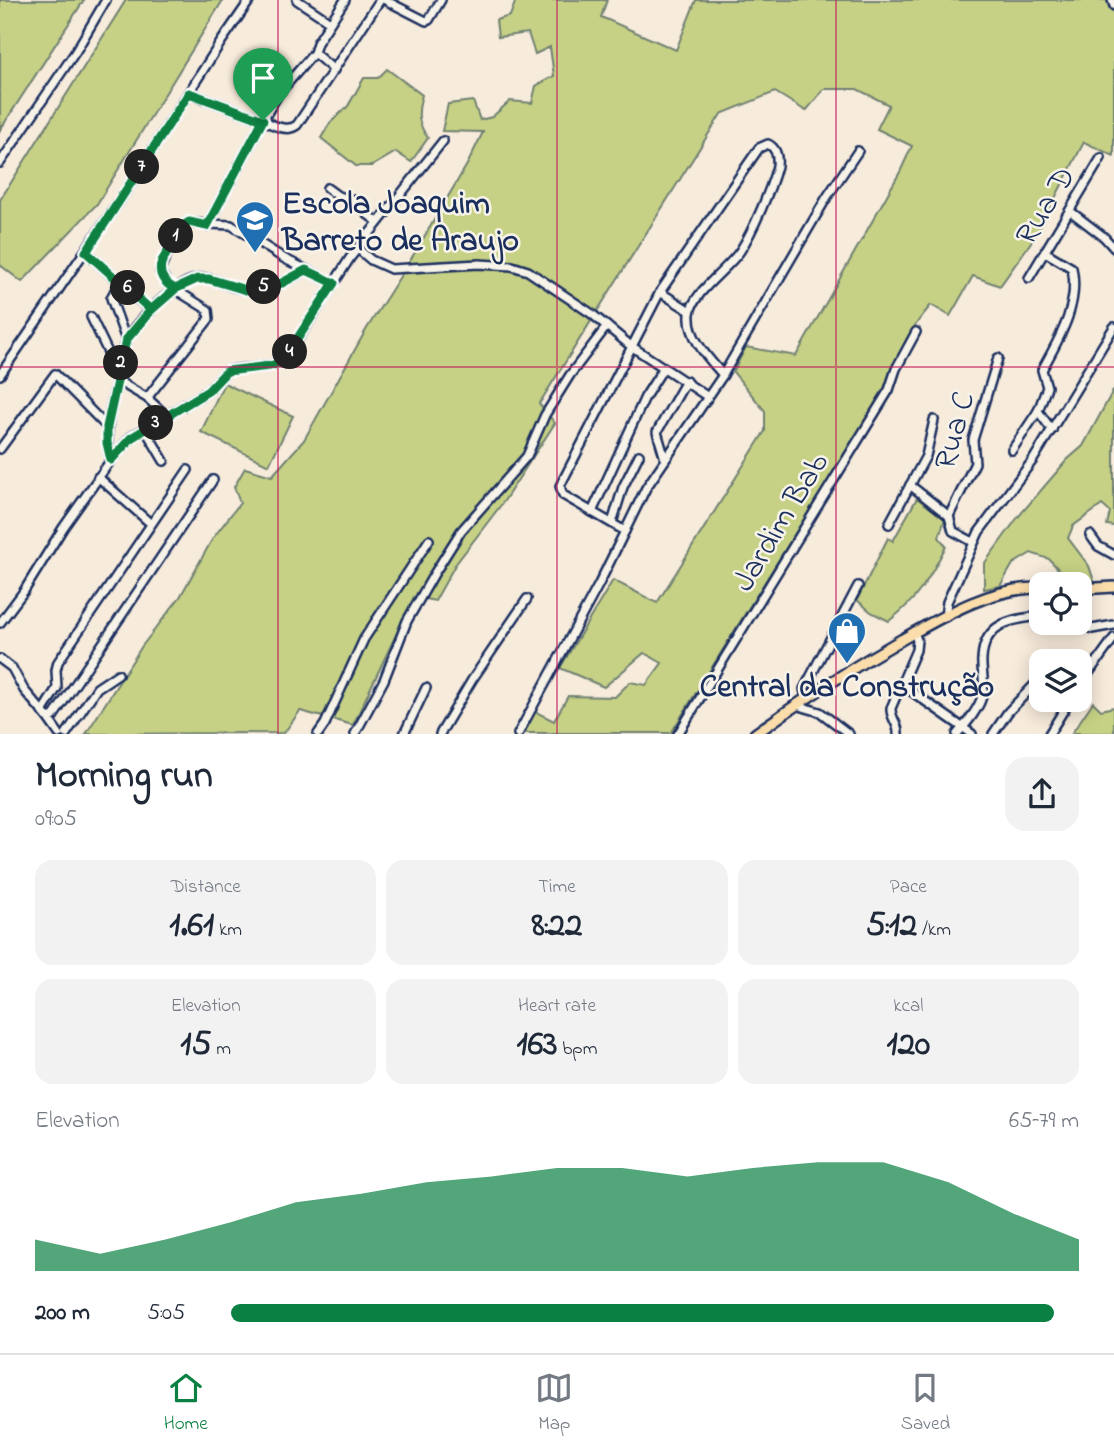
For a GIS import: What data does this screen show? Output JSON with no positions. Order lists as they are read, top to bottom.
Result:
{
  "streets": {
    "street": ["Rua D", "Rua C", "Jardim Bab"]
  },
  "places": {
    "school or university": ["Escola Joaquim Barreto de Araujo"],
    "shop": ["Central da Construção"]
  },
  "page": {
    "pins": [
      "7",
      "1",
      "5",
      "6",
      "4",
      "2",
      "3"
    ],
    "heading": ["Morning run", "09:05"],
    "stats": [
      ["Distance", "1.61 km"],
      ["Time", "8:22"],
      ["Pace", "5:12 /km"],
      ["Elevation", "15 m"],
      ["Heart rate", "163 bpm"],
      ["kcal", "120"]
    ],
    "chart": ["Elevation", "65–79 m"],
    "list": [
      {
        "name": "200 m",
        "note": "5:05"
      }
    ],
    "tabs": ["Home", "Map", "Saved"]
  }
}
